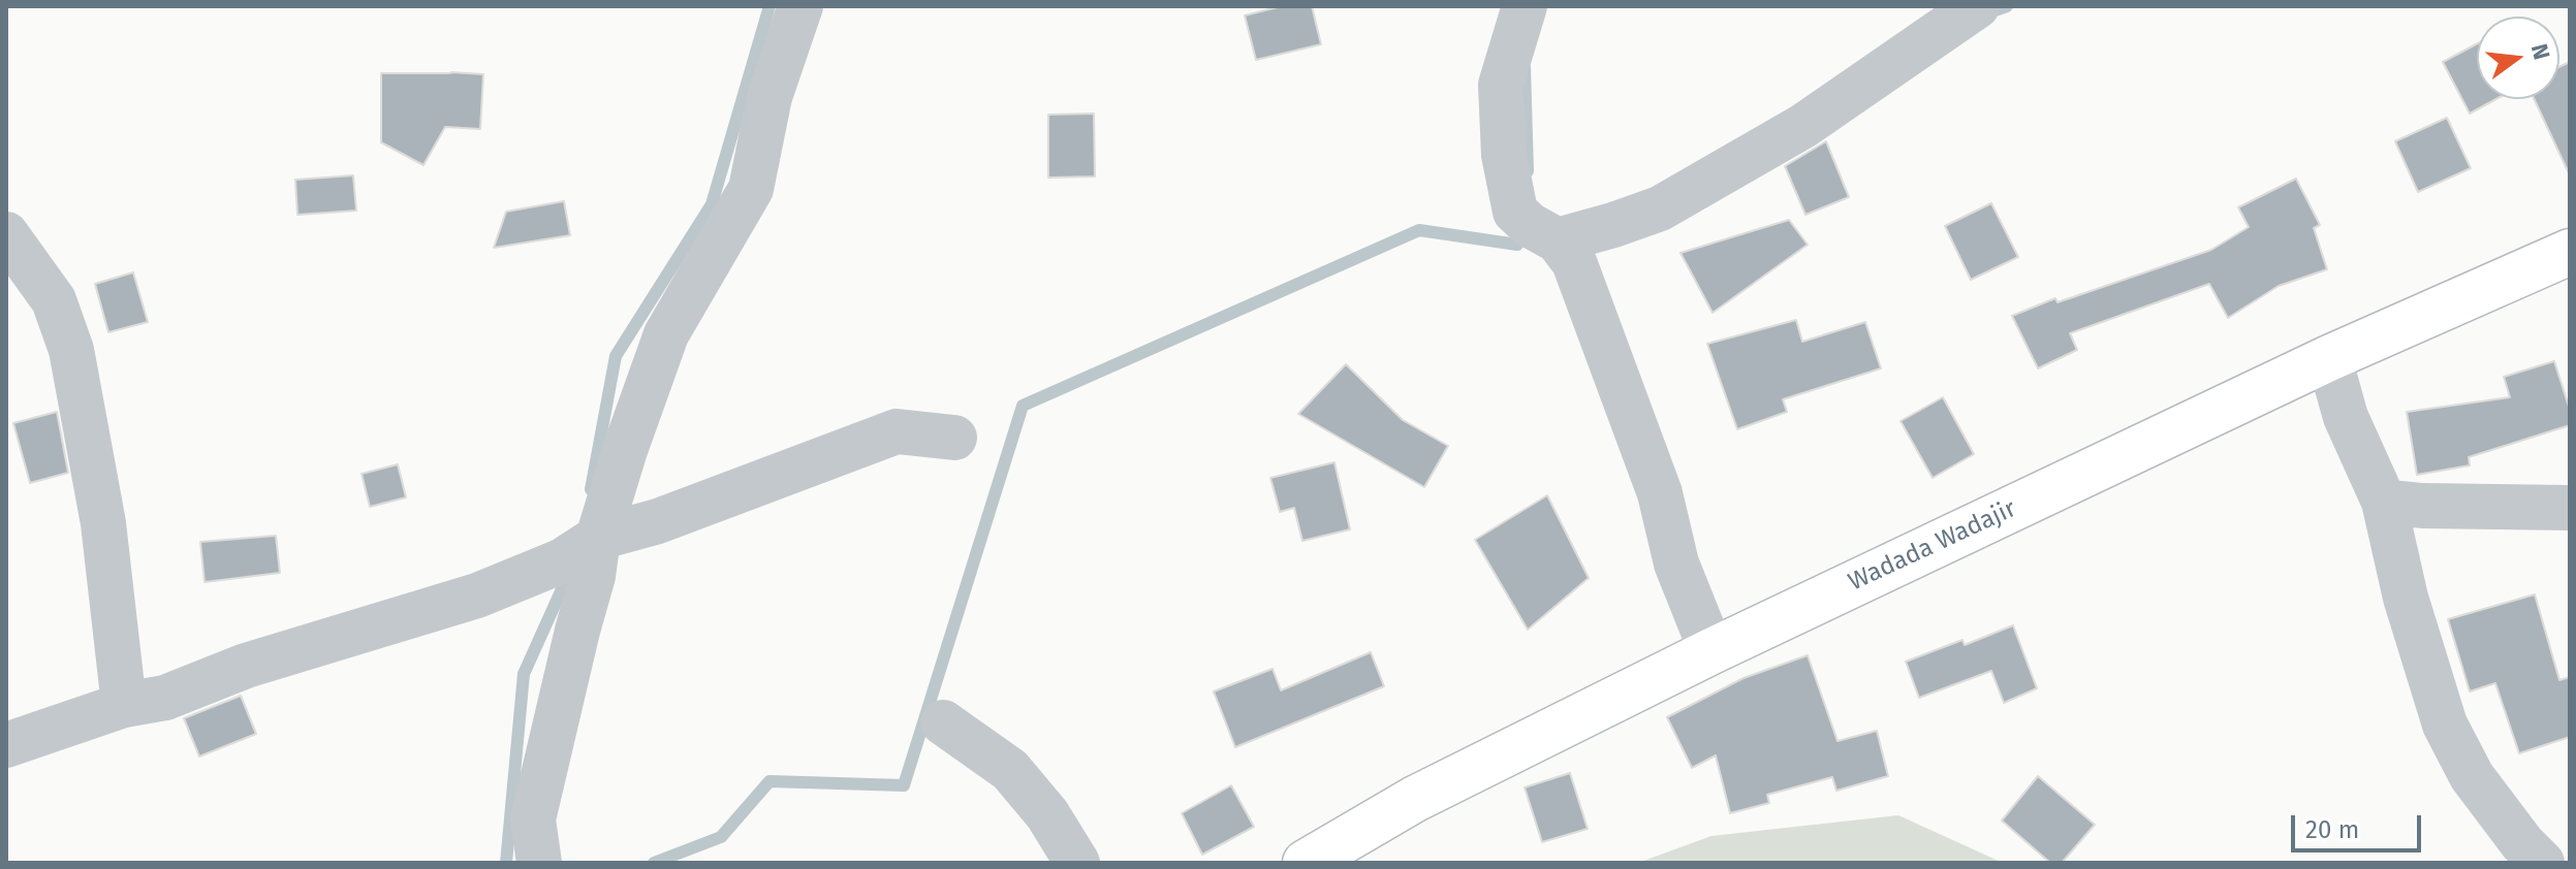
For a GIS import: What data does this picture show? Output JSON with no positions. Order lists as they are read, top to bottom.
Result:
{
  "streets": {
    "street": ["Wadada Wadajir"]
  },
  "scale_bar": "20 m",
  "north": "right"
}
